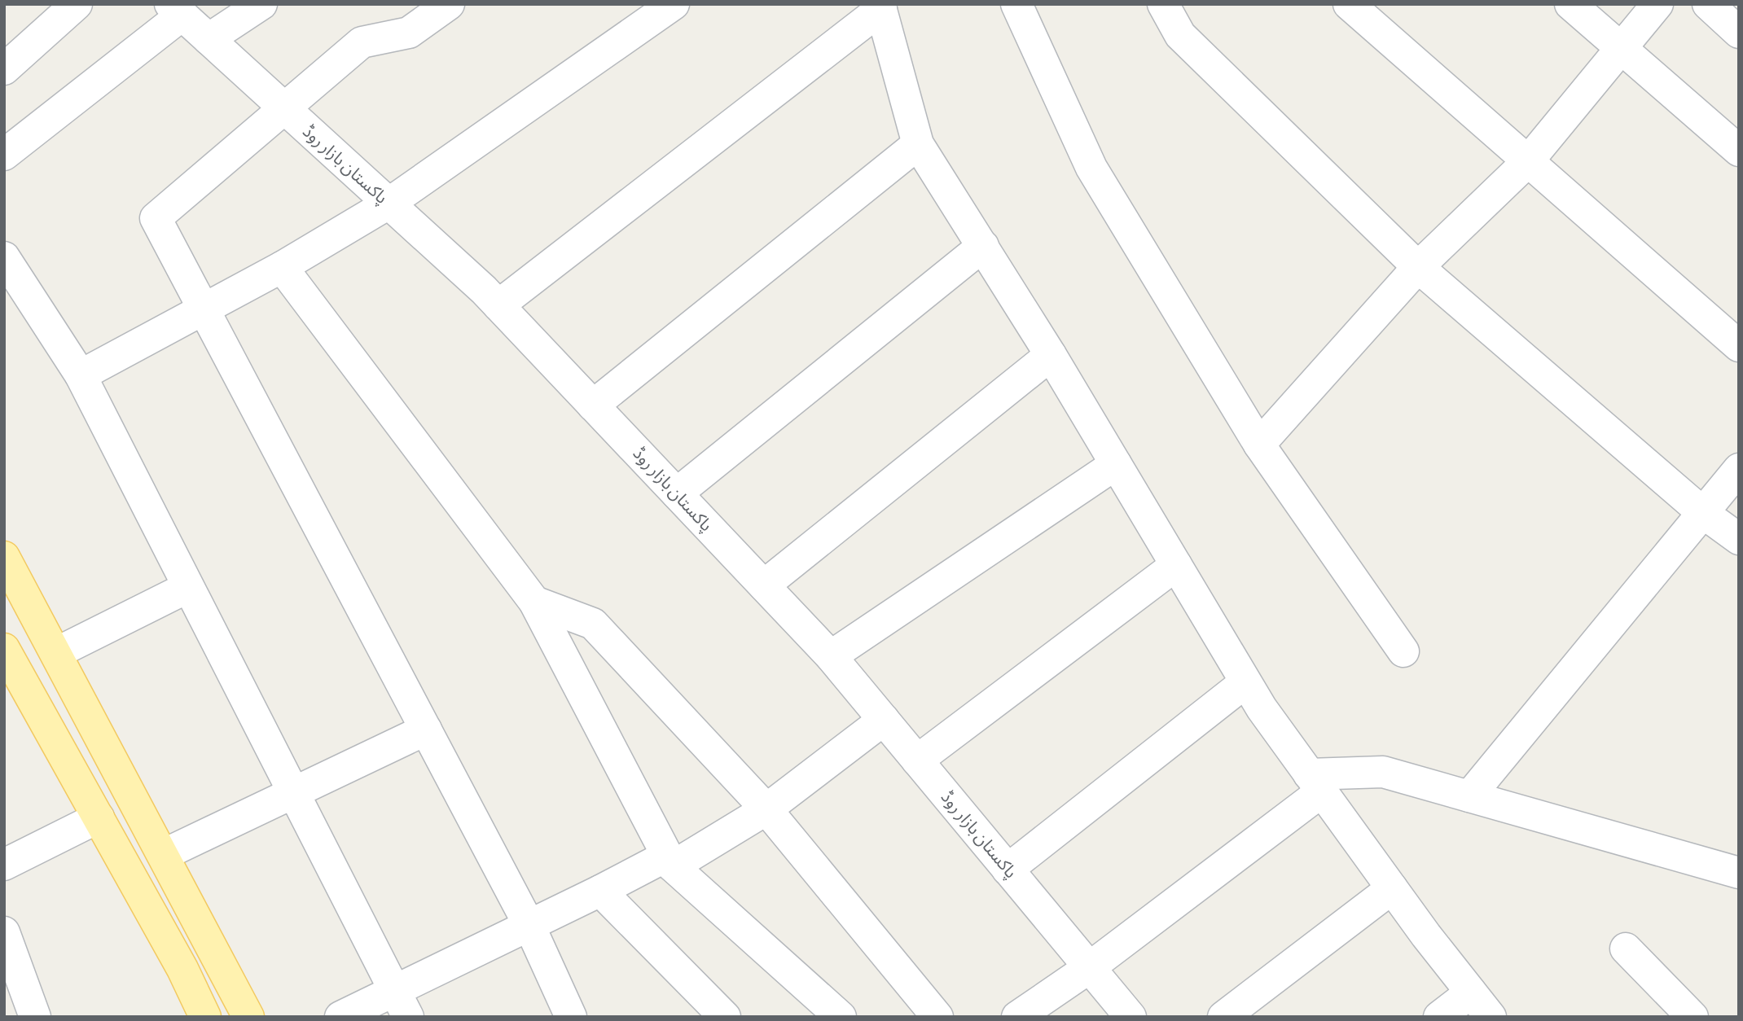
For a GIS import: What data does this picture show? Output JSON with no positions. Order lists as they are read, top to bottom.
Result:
{
  "streets": {
    "street": ["پاکستان بازار روڈ"]
  }
}
